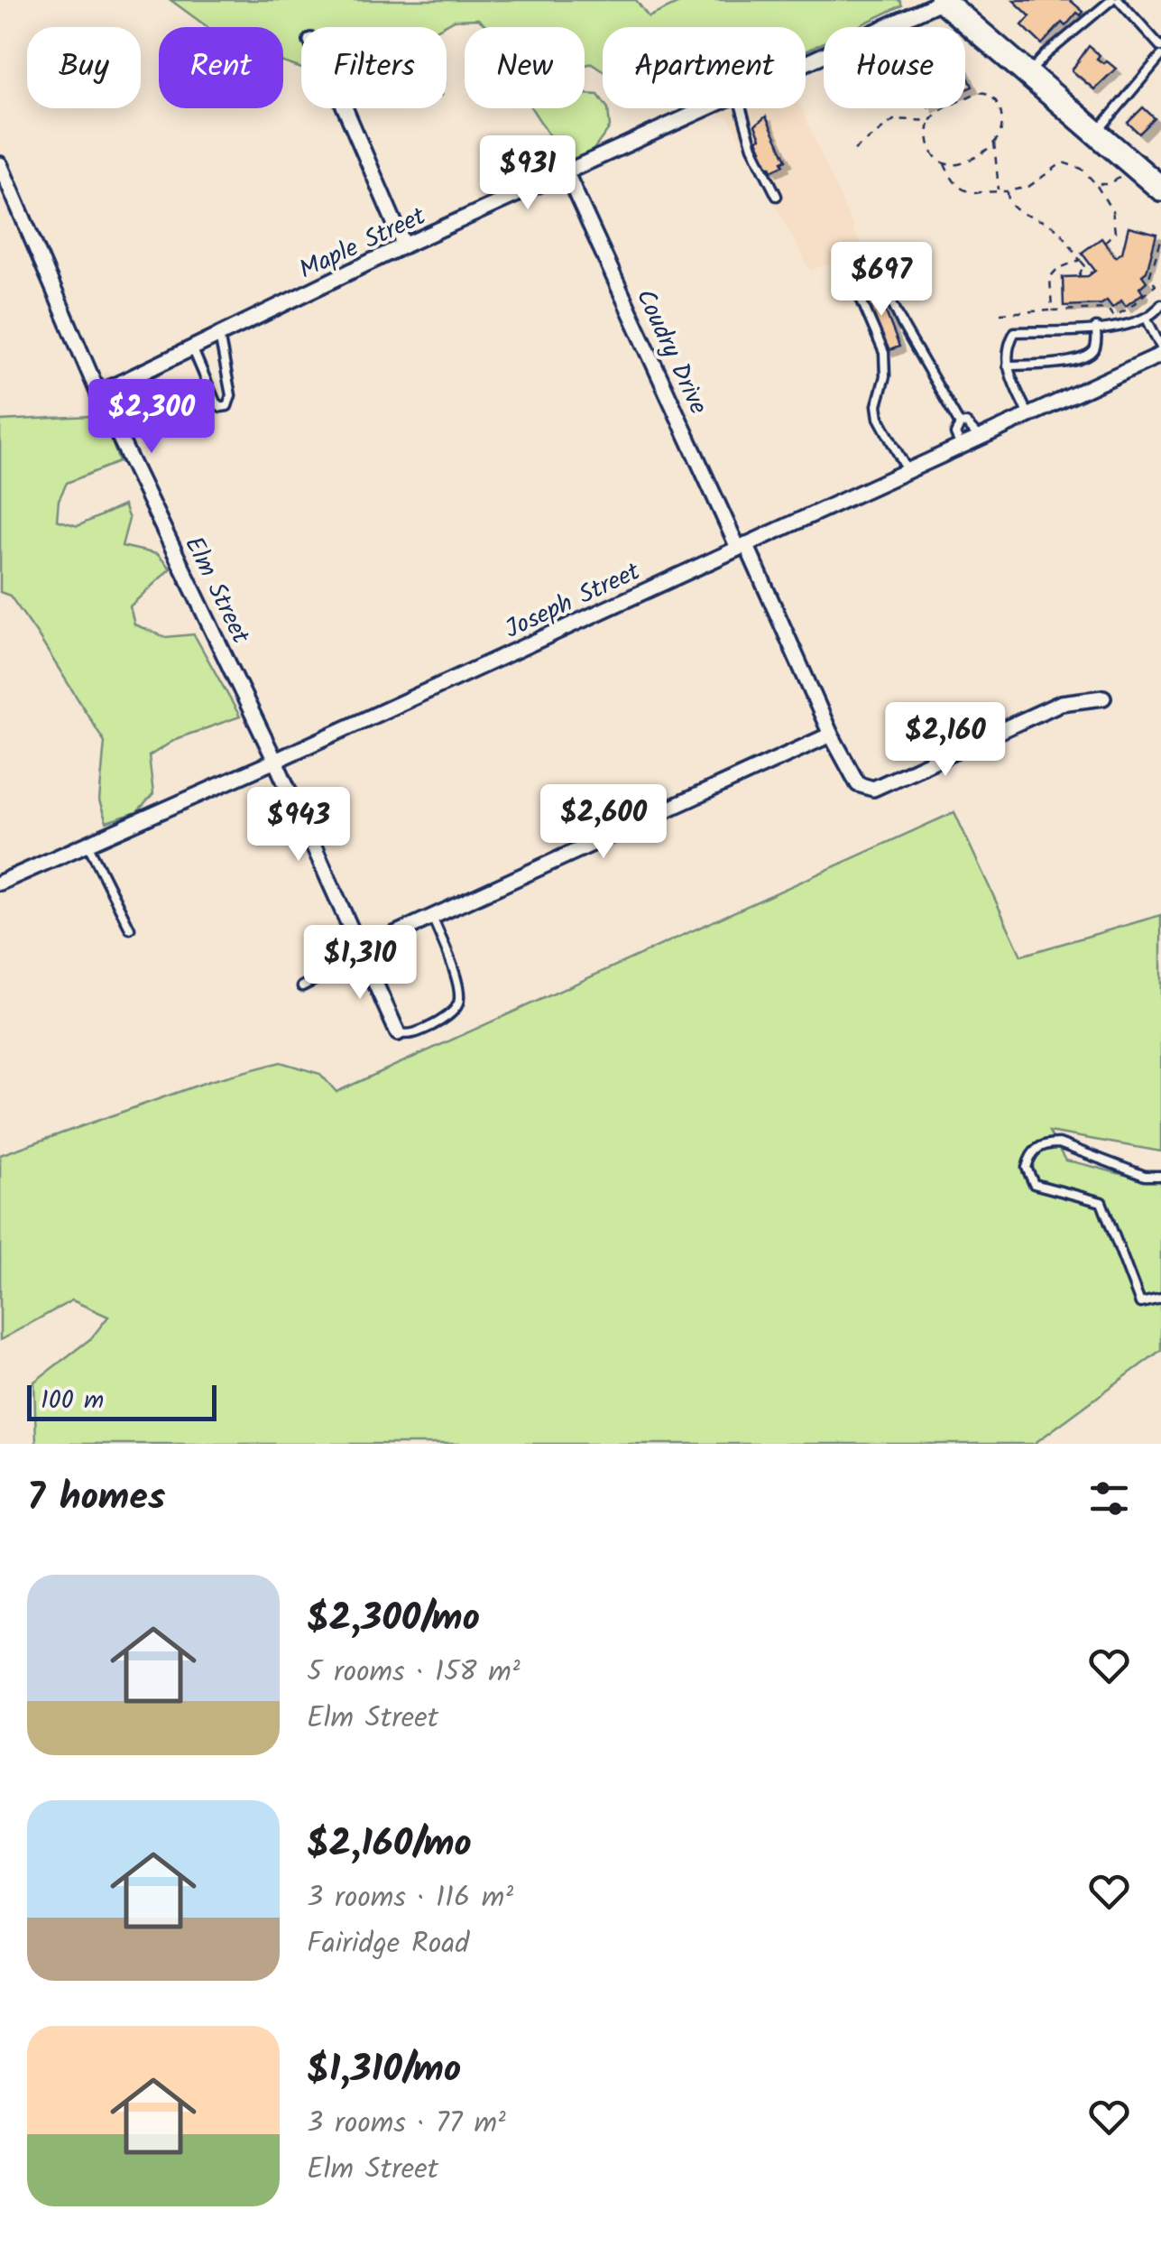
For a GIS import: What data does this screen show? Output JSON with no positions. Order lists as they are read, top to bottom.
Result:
{
  "streets": {
    "street": [
      "Maple Street",
      "Coudry Drive",
      "Elm Street",
      "Joseph Street"
    ]
  },
  "crossings": [
    ["Maple Street", "Coudry Drive"],
    ["Maple Street", "Elm Street"],
    ["Coudry Drive", "Joseph Street"],
    ["Elm Street", "Joseph Street"]
  ],
  "scale_bar": "100 m",
  "page": {
    "chip": [
      "Buy",
      "Rent",
      "Filters",
      "New",
      "Apartment",
      "House"
    ],
    "price": [
      "$931",
      "$697",
      "$2,300",
      "$2,160",
      "$2,600",
      "$943",
      "$1,310"
    ],
    "scale": "100 m",
    "heading": "7 homes",
    "list": [
      {
        "name": "$2,300/mo",
        "note": "5 rooms · 158 m² · Elm Street"
      },
      {
        "name": "$2,160/mo",
        "note": "3 rooms · 116 m² · Fairidge Road"
      },
      {
        "name": "$1,310/mo",
        "note": "3 rooms · 77 m² · Elm Street"
      }
    ]
  }
}
